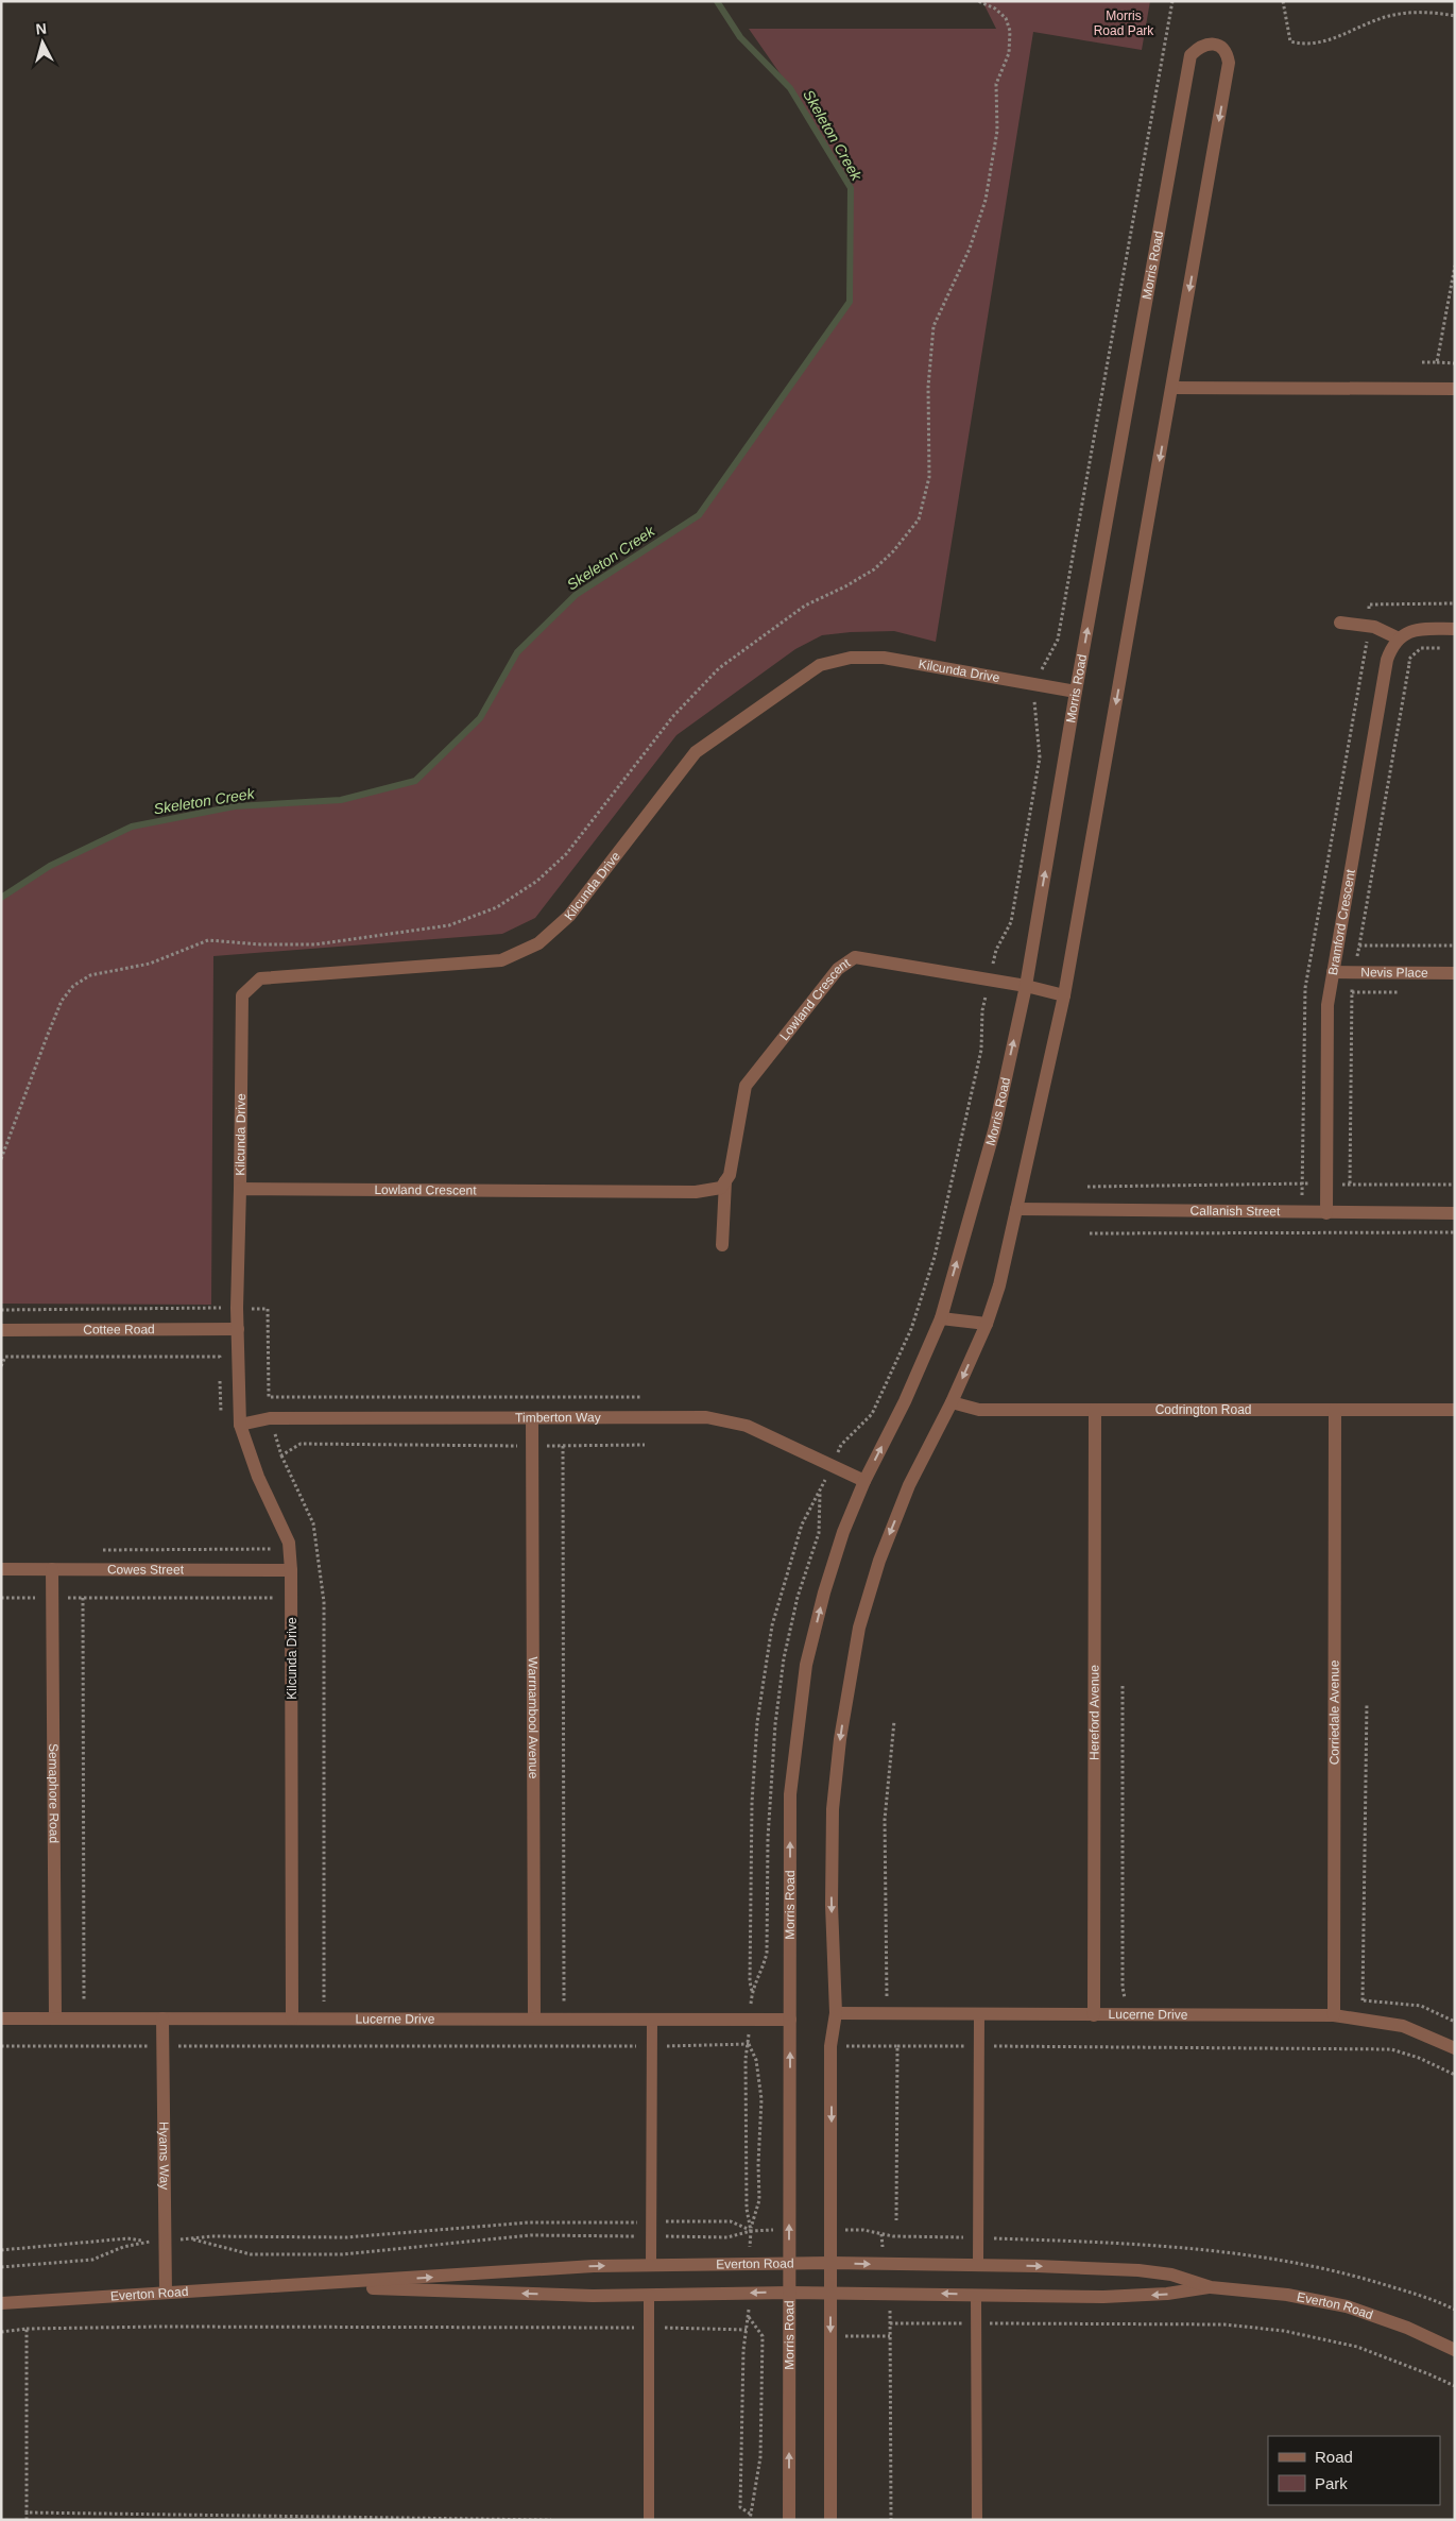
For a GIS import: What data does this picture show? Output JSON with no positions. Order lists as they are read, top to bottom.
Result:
{
  "streets": {
    "street": [
      "Morris Road",
      "Kilcunda Drive",
      "Bramford Crescent",
      "Nevis Place",
      "Lowland Crescent",
      "Callanish Street",
      "Cottee Road",
      "Codrington Road",
      "Timberton Way",
      "Cowes Street",
      "Hereford Avenue",
      "Corriedale Avenue",
      "Warrnambool Avenue",
      "Semaphore Road",
      "Lucerne Drive",
      "Hyams Way",
      "Everton Road"
    ]
  },
  "crossings": [
    ["Morris Road", "Kilcunda Drive"],
    ["Morris Road", "Lowland Crescent"],
    ["Morris Road", "Timberton Way"],
    ["Morris Road", "Lucerne Drive"],
    ["Morris Road", "Everton Road"],
    ["Kilcunda Drive", "Lowland Crescent"],
    ["Kilcunda Drive", "Cottee Road"],
    ["Kilcunda Drive", "Timberton Way"],
    ["Kilcunda Drive", "Cowes Street"],
    ["Kilcunda Drive", "Lucerne Drive"],
    ["Bramford Crescent", "Nevis Place"],
    ["Bramford Crescent", "Callanish Street"],
    ["Codrington Road", "Hereford Avenue"],
    ["Codrington Road", "Corriedale Avenue"],
    ["Timberton Way", "Warrnambool Avenue"],
    ["Cowes Street", "Semaphore Road"],
    ["Hereford Avenue", "Lucerne Drive"],
    ["Corriedale Avenue", "Lucerne Drive"],
    ["Warrnambool Avenue", "Lucerne Drive"],
    ["Semaphore Road", "Lucerne Drive"],
    ["Lucerne Drive", "Hyams Way"],
    ["Hyams Way", "Everton Road"]
  ],
  "water": ["Skeleton Creek"],
  "parks": ["Morris Road Park"],
  "legend": ["Road", "Park"],
  "north": "top"
}
